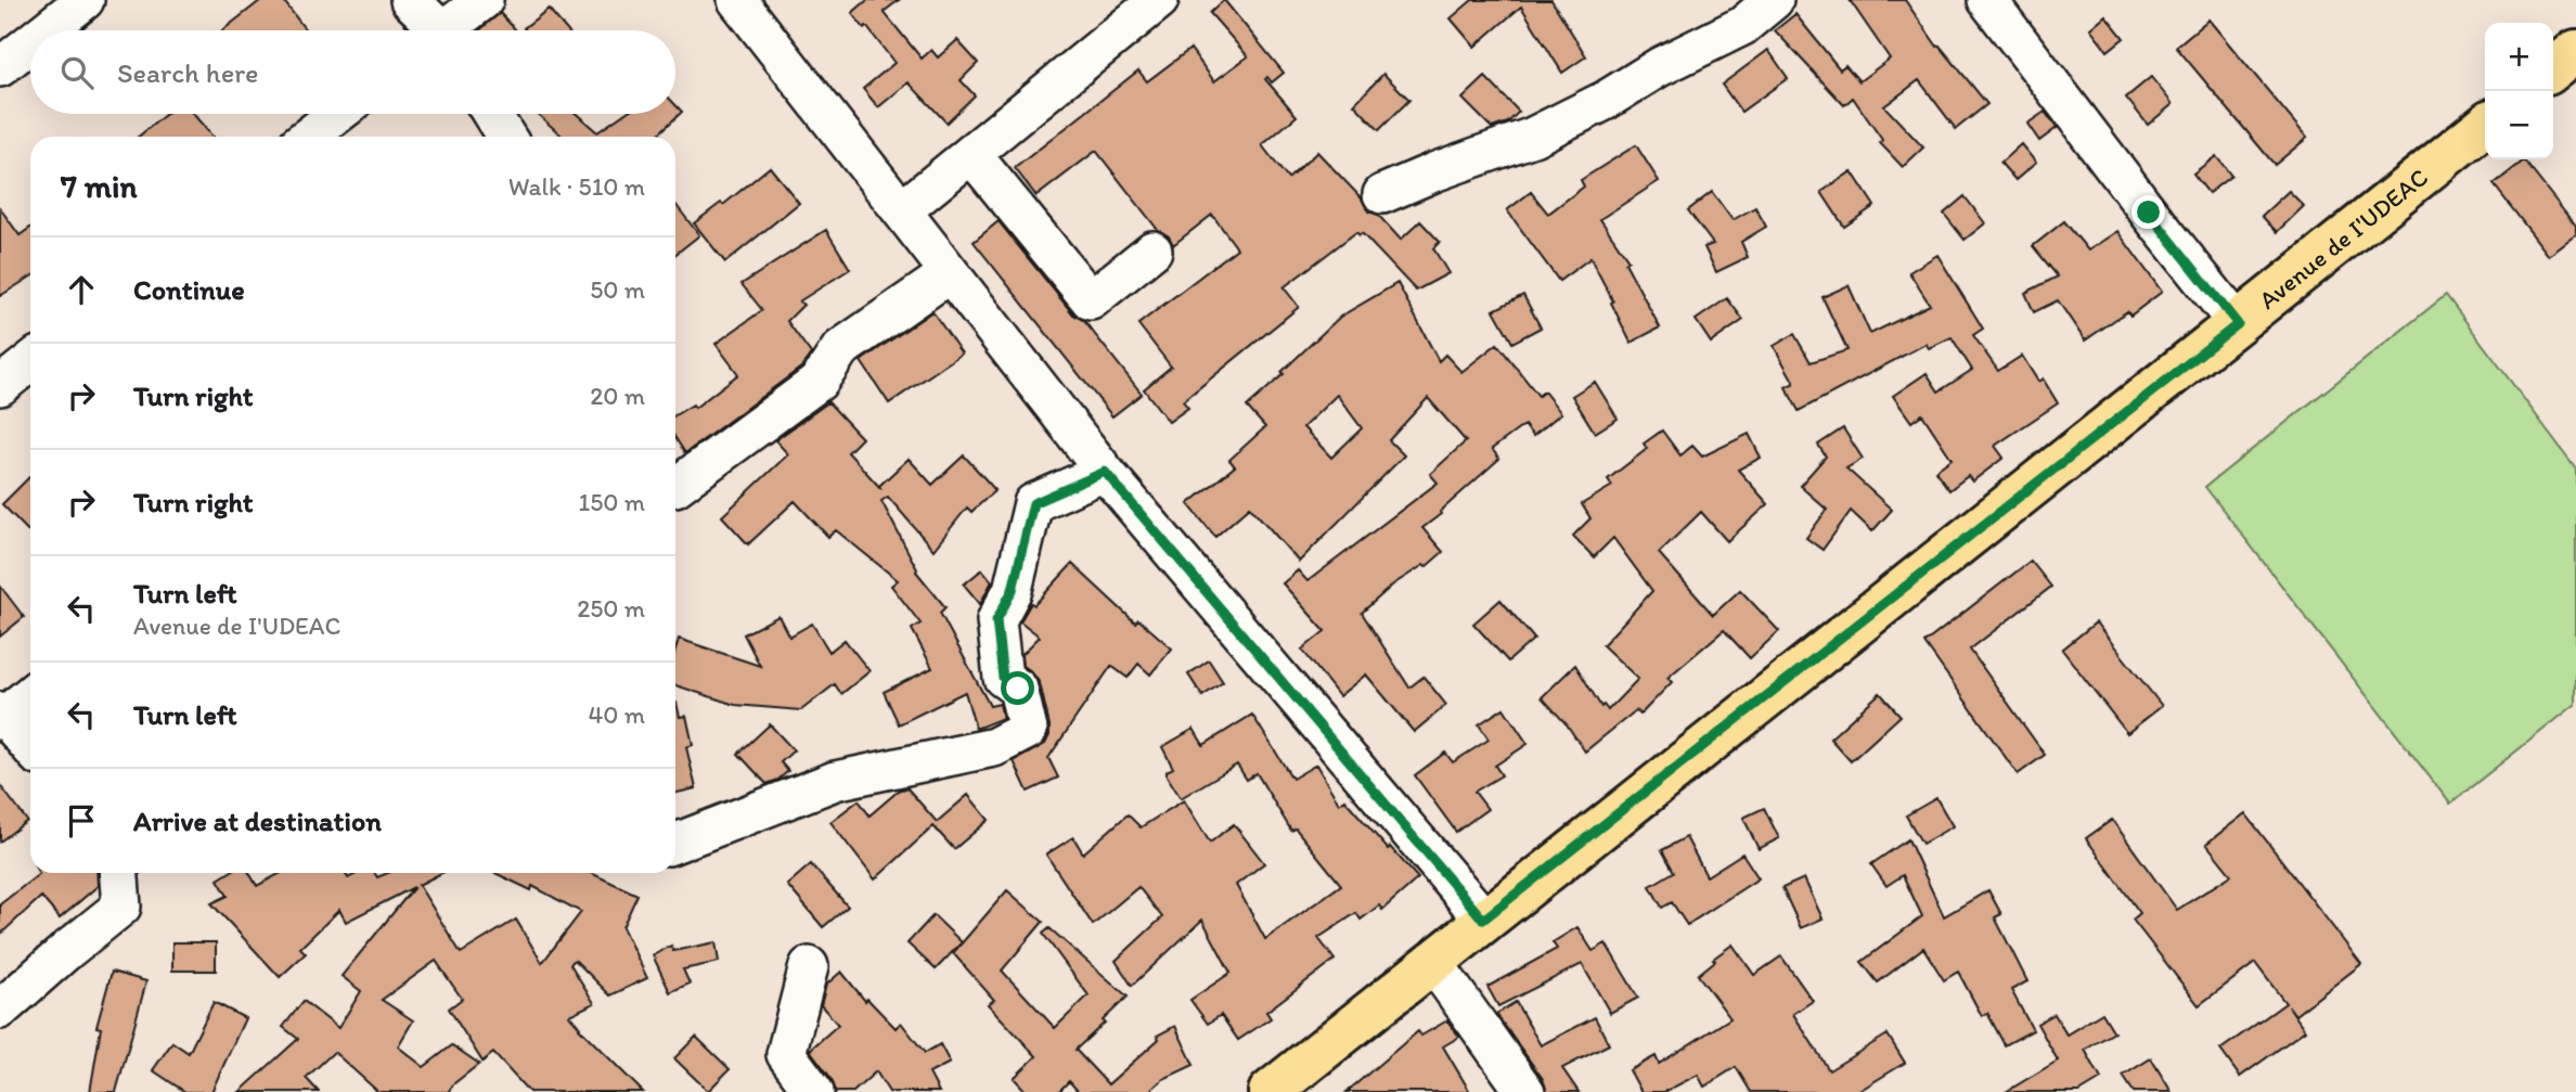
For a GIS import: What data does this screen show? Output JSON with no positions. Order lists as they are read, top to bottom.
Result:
{
  "streets": {
    "main road": ["Avenue de I'UDEAC"]
  },
  "page": {
    "map_buttons": ["+", "−"],
    "search": "Search here",
    "heading": ["7 min", "Walk · 510 m"],
    "list": [
      ["Continue", "50 m"],
      ["Turn right", "20 m"],
      ["Turn right", "150 m"],
      ["Turn left", "Avenue de I'UDEAC", "250 m"],
      ["Turn left", "40 m"],
      "Arrive at destination"
    ]
  }
}
